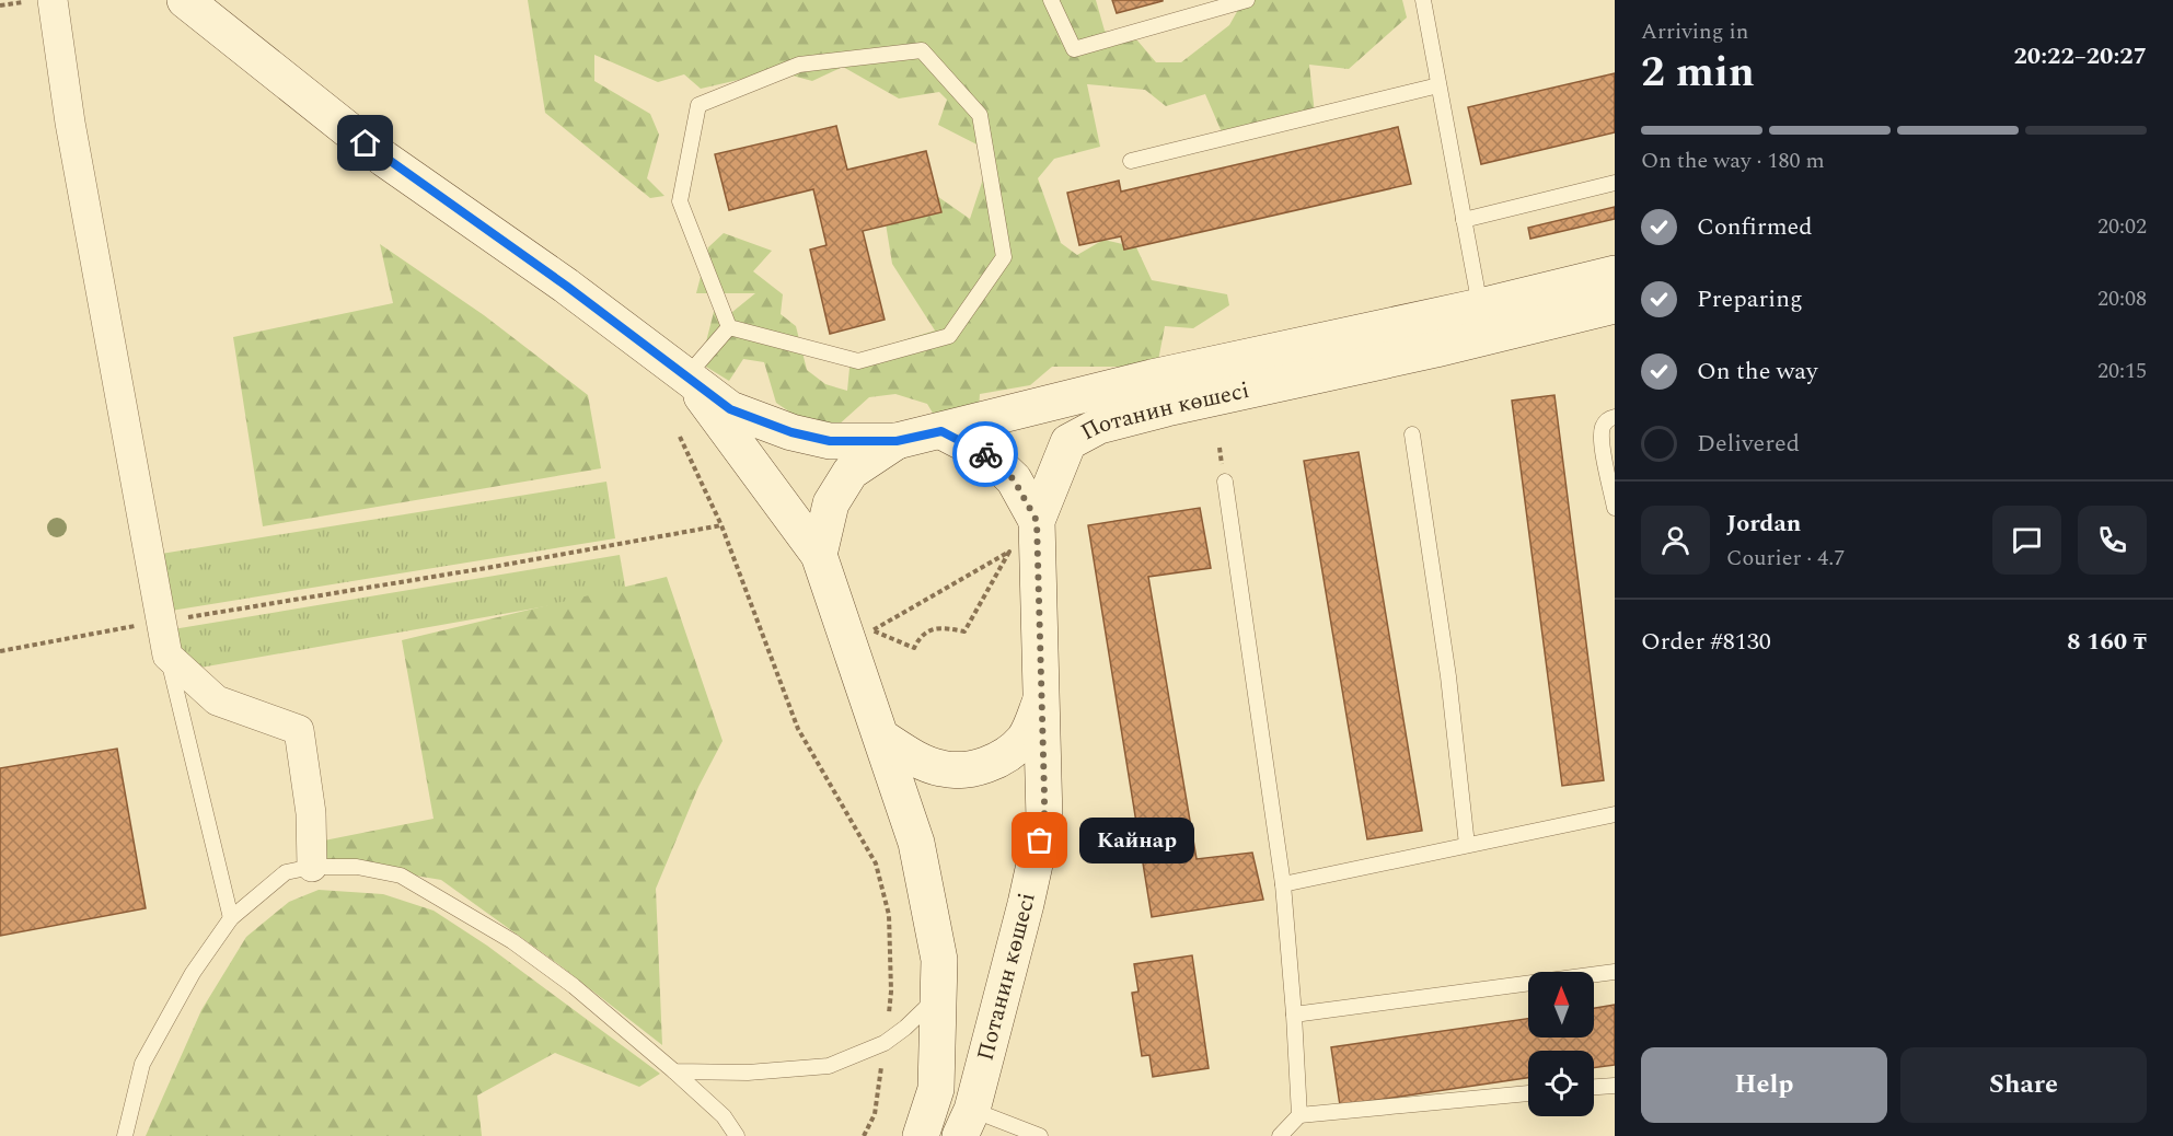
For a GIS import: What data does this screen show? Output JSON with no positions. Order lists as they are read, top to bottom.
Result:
{
  "streets": {
    "main road": ["Потанин көшесі"]
  },
  "places": ["Кайнар"],
  "north": "top",
  "page": {
    "heading": ["2 min", "Arriving in", "20:22–20:27"],
    "panel": [
      "Jordan",
      "Courier · 4.7",
      "Order #8130",
      "8 160 ₸"
    ],
    "bar": "On the way · 180 m",
    "list": [
      ["Confirmed", "20:02"],
      ["Preparing", "20:08"],
      ["On the way", "20:15"],
      "Delivered"
    ],
    "bubble": "Кайнар",
    "buttons": ["Help", "Share"]
  }
}
